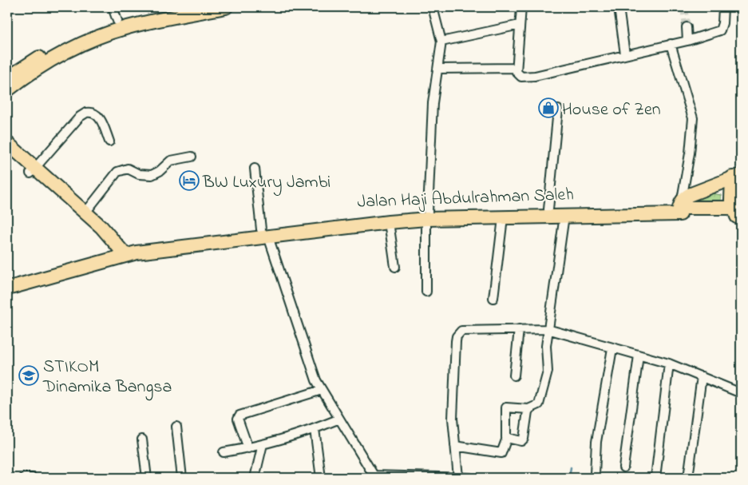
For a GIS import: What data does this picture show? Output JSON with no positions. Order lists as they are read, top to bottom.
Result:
{
  "streets": {
    "main road": ["Jalan Haji Abdulrahman Saleh"]
  },
  "places": {
    "shop": ["House of Zen"],
    "hotel": ["BW Luxury Jambi"],
    "school or university": ["STIKOM Dinamika Bangsa"]
  }
}
